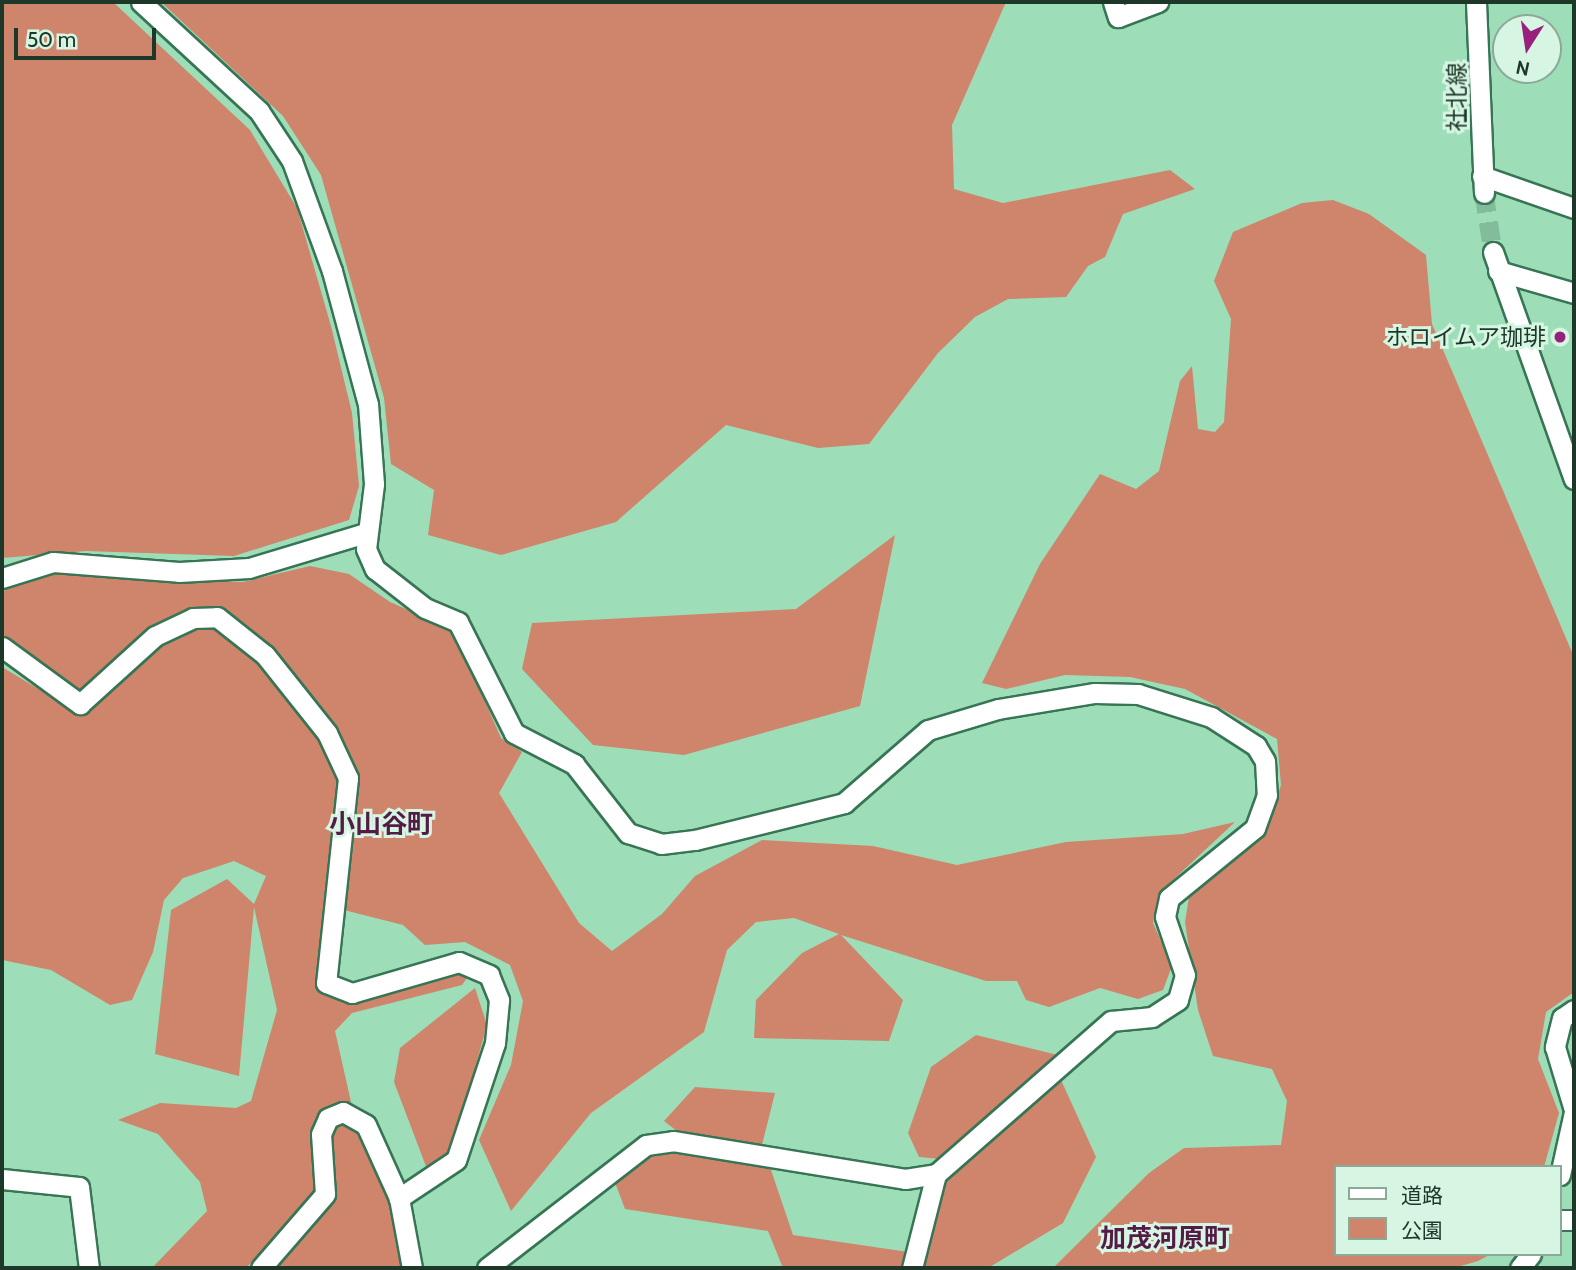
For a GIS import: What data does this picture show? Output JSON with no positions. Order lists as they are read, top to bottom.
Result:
{
  "streets": {
    "street": ["社北線"]
  },
  "districts": ["小山谷町", "加茂河原町"],
  "places": ["ホロイムア珈琲"],
  "legend": ["道路", "公園"],
  "scale_bar": "50 m",
  "north": "bottom"
}
